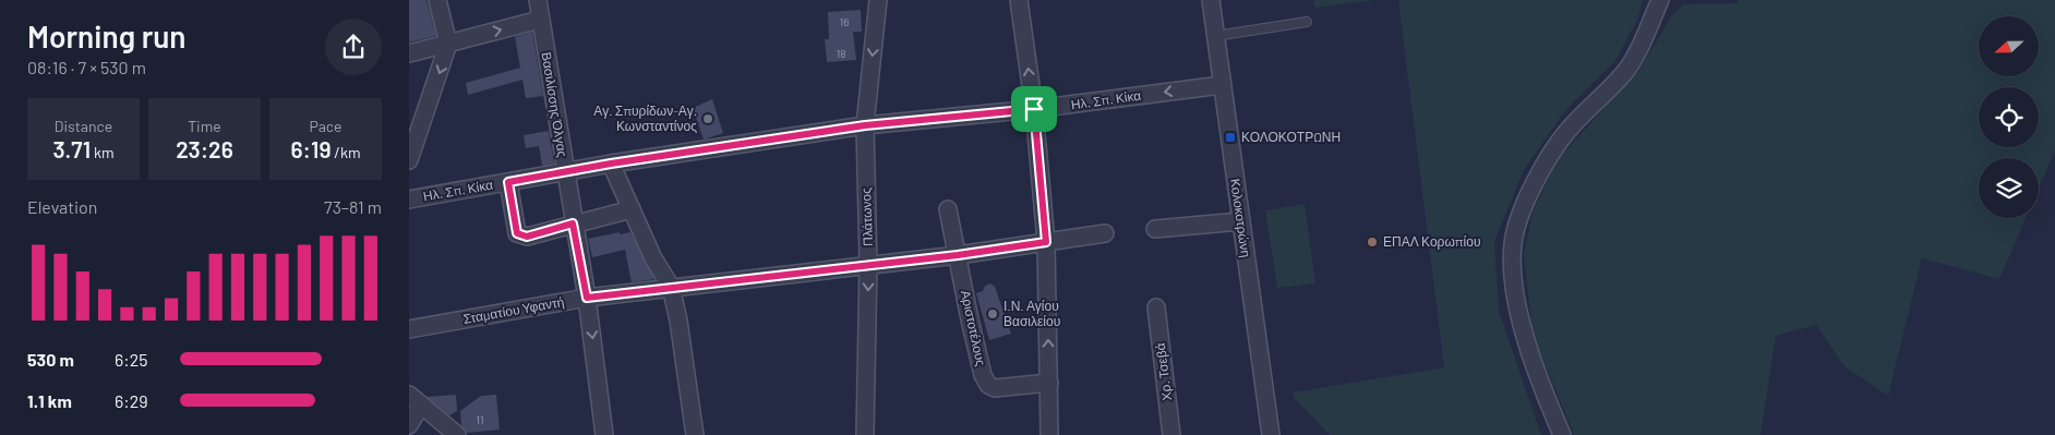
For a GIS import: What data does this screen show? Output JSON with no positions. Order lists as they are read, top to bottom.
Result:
{
  "streets": {
    "street": [
      "Ηλ. Σπ. Κίκα",
      "Βασιλίσσης Όλγας",
      "Πλάτωνος",
      "Κολοκοτρώνη",
      "Σταματίου Υφαντή",
      "Αριστοτέλους",
      "Χρ. Τσεβά"
    ]
  },
  "crossings": [
    ["Ηλ. Σπ. Κίκα", "Βασιλίσσης Όλγας"],
    ["Ηλ. Σπ. Κίκα", "Πλάτωνος"],
    ["Ηλ. Σπ. Κίκα", "Κολοκοτρώνη"],
    ["Βασιλίσσης Όλγας", "Σταματίου Υφαντή"],
    ["Πλάτωνος", "Σταματίου Υφαντή"],
    ["Σταματίου Υφαντή", "Αριστοτέλους"]
  ],
  "one_way": ["Πλάτωνος"],
  "places": {
    "other": ["Αγ. Σπυρίδων-Αγ. Κωνσταντίνος", "ΕΠΑΛ Κορωπίου", "Ι.Ν. Αγίου Βασιλείου"],
    "transit": ["ΚΟΛΟΚΟΤΡΩΝΗ"]
  },
  "house_numbers": ["16", "18", "11"],
  "north": "left",
  "page": {
    "heading": ["Morning run", "08:16 · 7 × 530 m"],
    "stats": [
      ["Distance", "3.71 km"],
      ["Time", "23:26"],
      ["Pace", "6:19 /km"]
    ],
    "chart": ["Elevation", "73–81 m"],
    "list": [
      {
        "name": "530 m",
        "note": "6:25"
      },
      {
        "name": "1.1 km",
        "note": "6:29"
      }
    ]
  }
}
